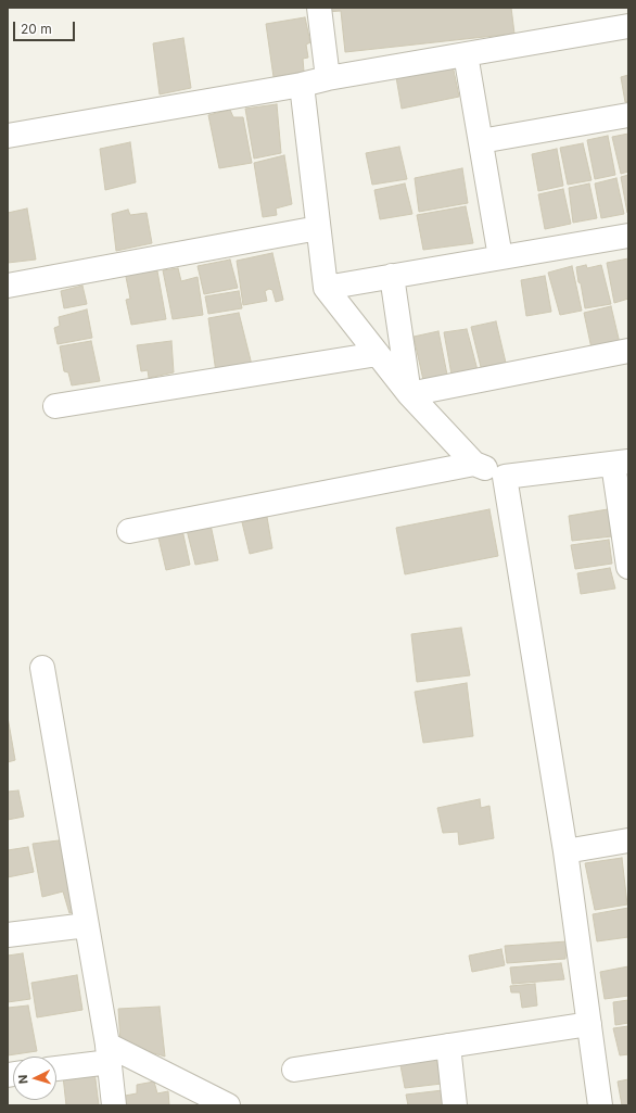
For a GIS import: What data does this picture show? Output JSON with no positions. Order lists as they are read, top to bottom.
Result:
{
  "scale_bar": "20 m",
  "north": "left"
}
